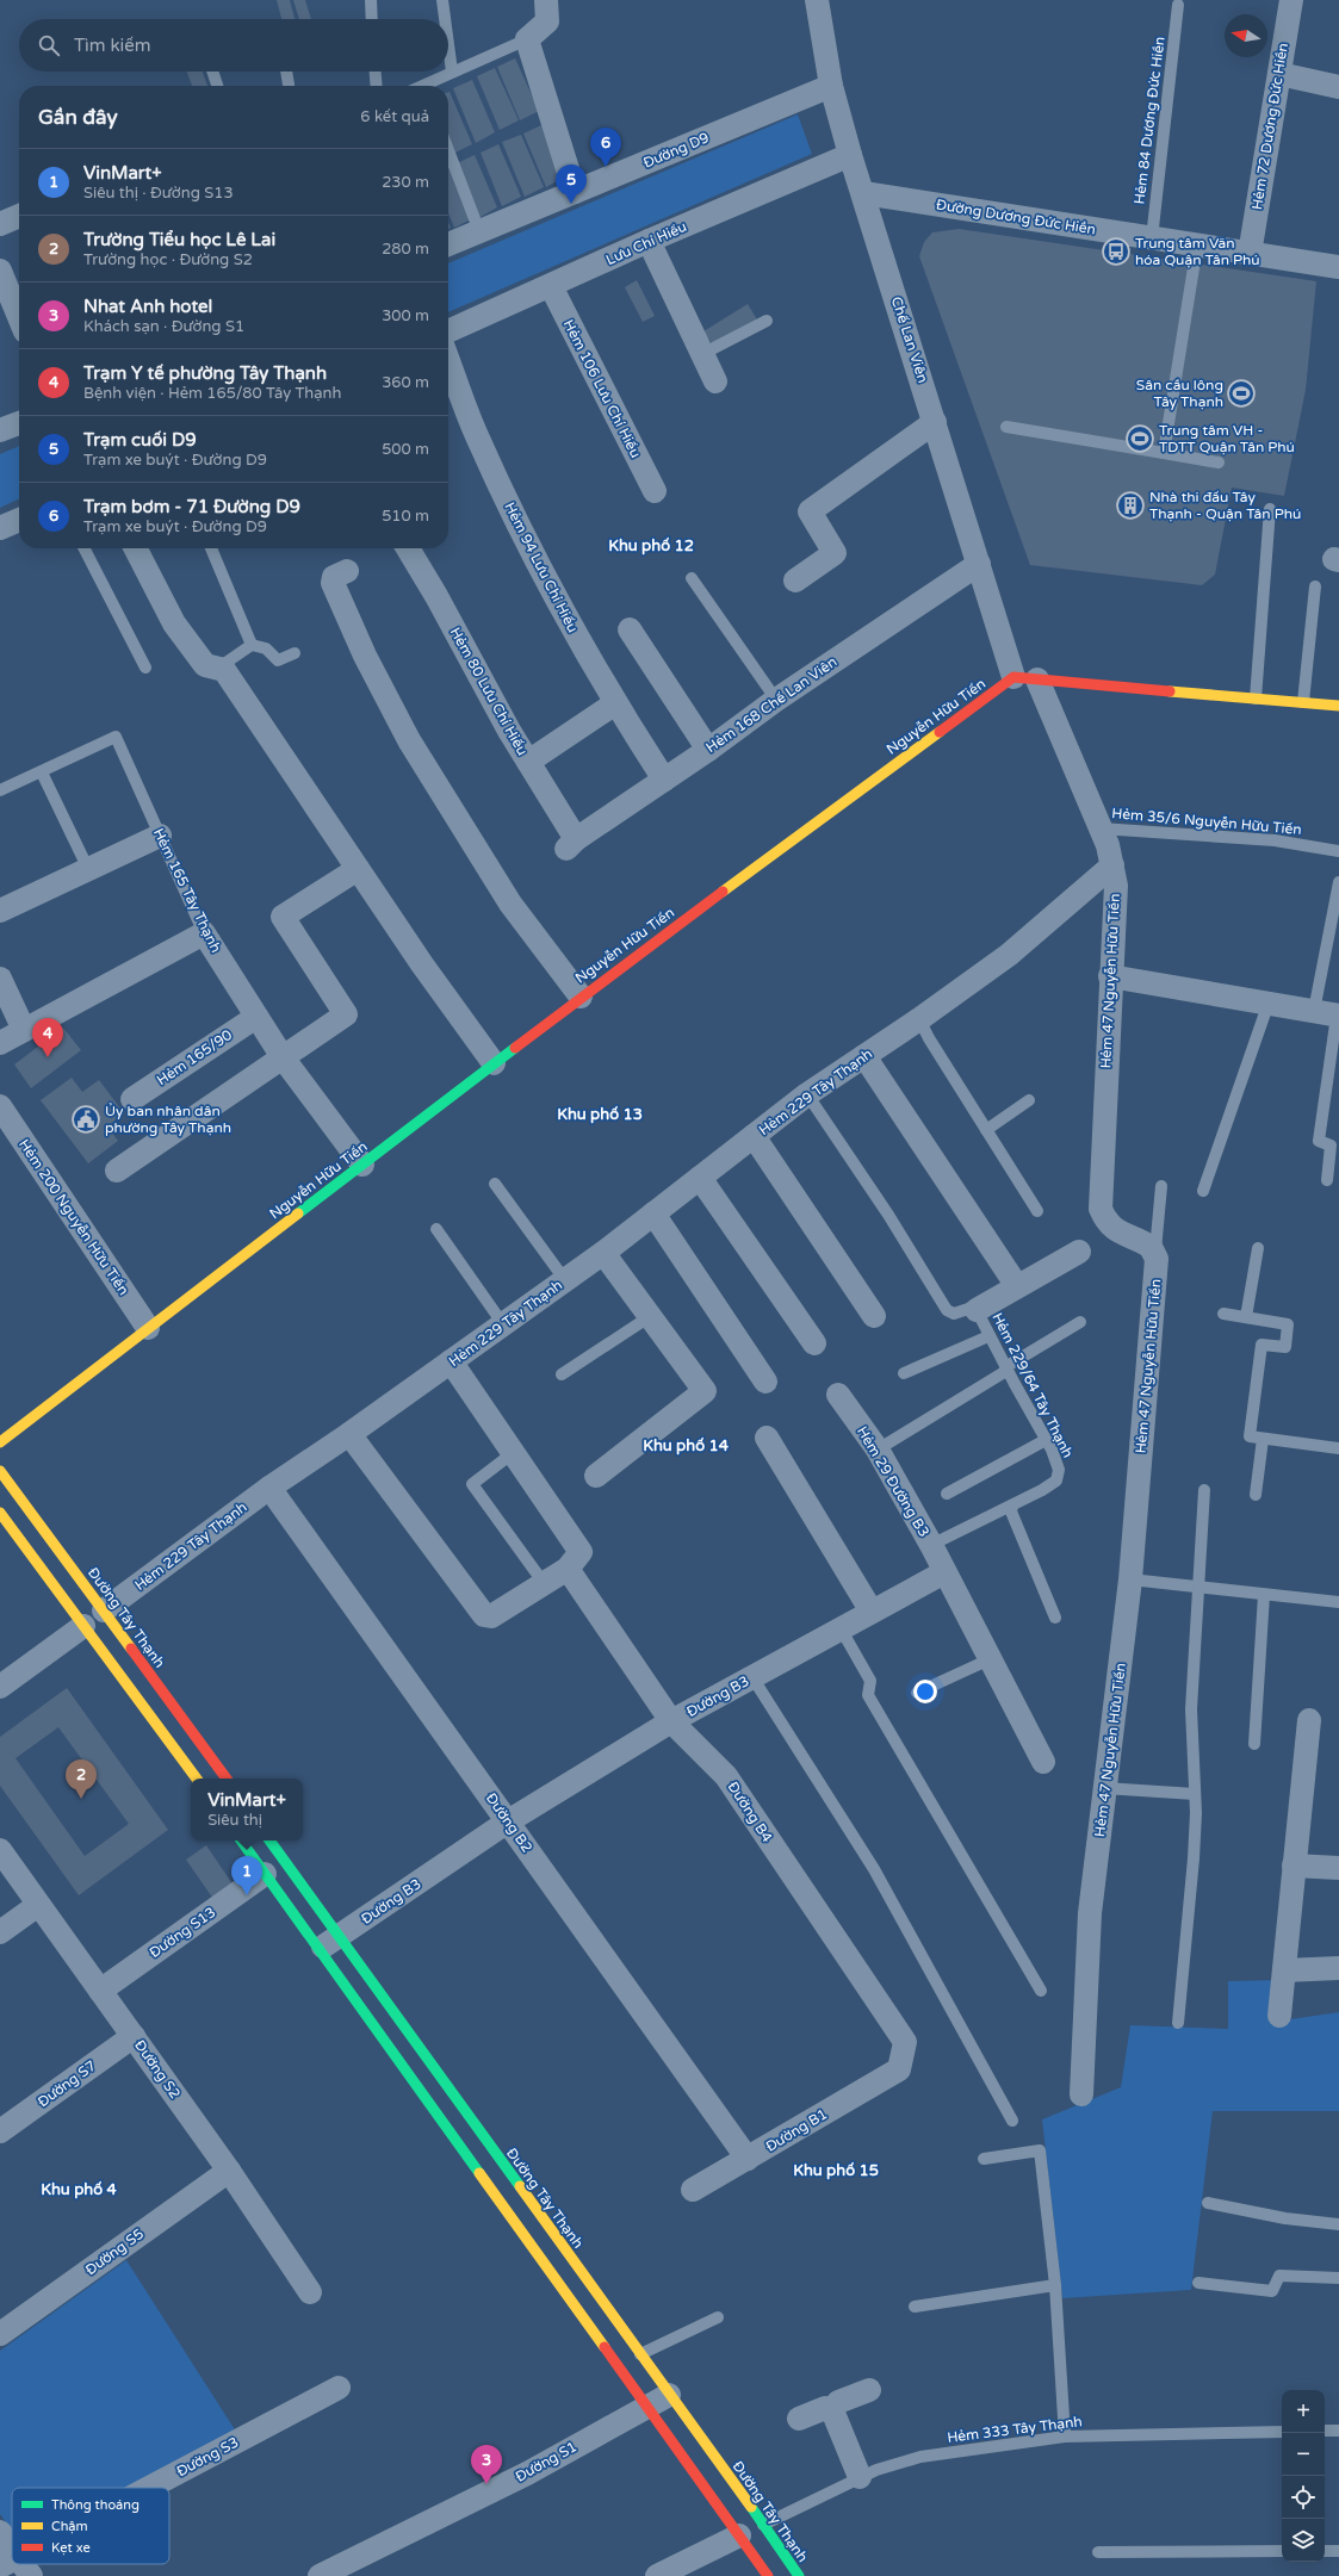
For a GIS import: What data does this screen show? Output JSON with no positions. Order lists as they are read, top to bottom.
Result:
{
  "streets": {
    "street": [
      "Hẻm 72 Dương Đức Hiền",
      "Đường D9",
      "Đường Dương Đức Hiền",
      "Lưu Chí Hiếu",
      "Chế Lan Viên",
      "Hẻm 106 Lưu Chí Hiếu",
      "Hẻm 94 Lưu Chí Hiếu",
      "Hẻm 80 Lưu Chí Hiếu",
      "Hẻm 168 Chế Lan Viên",
      "Nguyễn Hữu Tiến",
      "Hẻm 165 Tây Thạnh",
      "Hẻm 47 Nguyễn Hữu Tiến",
      "Hẻm 165/90",
      "Hẻm 229 Tây Thạnh",
      "Hẻm 200 Nguyễn Hữu Tiến",
      "Hẻm 29 Đường B3",
      "Đường Tây Thạnh",
      "Đường B3",
      "Đường B4",
      "Đường B2",
      "Đường S13",
      "Đường S2",
      "Đường S7",
      "Đường B1",
      "Đường S5",
      "Đường S3",
      "Đường S1"
    ],
    "lane": [
      "Hẻm 84 Dương Đức Hiền",
      "Hẻm 35/6 Nguyễn Hữu Tiến",
      "Hẻm 229/64 Tây Thạnh",
      "Hẻm 333 Tây Thạnh"
    ]
  },
  "crossings": [
    ["Hẻm 84 Dương Đức Hiền", "Đường Dương Đức Hiền"],
    ["Hẻm 72 Dương Đức Hiền", "Đường Dương Đức Hiền"],
    ["Đường D9", "Chế Lan Viên"],
    ["Đường Dương Đức Hiền", "Chế Lan Viên"],
    ["Lưu Chí Hiếu", "Chế Lan Viên"],
    ["Lưu Chí Hiếu", "Hẻm 106 Lưu Chí Hiếu"],
    ["Chế Lan Viên", "Hẻm 168 Chế Lan Viên"],
    ["Chế Lan Viên", "Nguyễn Hữu Tiến"],
    ["Hẻm 94 Lưu Chí Hiếu", "Hẻm 168 Chế Lan Viên"],
    ["Hẻm 80 Lưu Chí Hiếu", "Hẻm 168 Chế Lan Viên"],
    ["Nguyễn Hữu Tiến", "Hẻm 165 Tây Thạnh"],
    ["Nguyễn Hữu Tiến", "Hẻm 200 Nguyễn Hữu Tiến"],
    ["Hẻm 35/6 Nguyễn Hữu Tiến", "Hẻm 47 Nguyễn Hữu Tiến"],
    ["Hẻm 165 Tây Thạnh", "Hẻm 165/90"],
    ["Hẻm 47 Nguyễn Hữu Tiến", "Hẻm 229 Tây Thạnh"],
    ["Hẻm 229 Tây Thạnh", "Hẻm 229/64 Tây Thạnh"],
    ["Hẻm 229 Tây Thạnh", "Đường Tây Thạnh"],
    ["Hẻm 229 Tây Thạnh", "Đường B2"],
    ["Hẻm 229/64 Tây Thạnh", "Hẻm 29 Đường B3"],
    ["Hẻm 29 Đường B3", "Đường B3"],
    ["Đường Tây Thạnh", "Đường B3"],
    ["Đường Tây Thạnh", "Đường S13"],
    ["Đường Tây Thạnh", "Hẻm 333 Tây Thạnh"],
    ["Đường Tây Thạnh", "Đường S1"],
    ["Đường B3", "Đường B4"],
    ["Đường B3", "Đường B2"],
    ["Đường B4", "Đường B1"],
    ["Đường B2", "Đường B1"],
    ["Đường S13", "Đường S2"],
    ["Đường S2", "Đường S7"],
    ["Đường S2", "Đường S5"]
  ],
  "districts": [
    "Khu phố 12",
    "Khu phố 13",
    "Khu phố 14",
    "Khu phố 15",
    "Khu phố 4"
  ],
  "places": {
    "bus stop": ["Trung tâm Văn hóa Quận Tân Phú"],
    "sports": ["Sân cầu lông Tây Thạnh", "Trung tâm VH - TDTT Quận Tân Phú"],
    "building": ["Nhà thi đấu Tây Thạnh - Quận Tân Phú"],
    "public building": ["Ủy ban nhân dân phường Tây Thạnh"]
  },
  "legend": ["Thông thoáng", "Chậm", "Kẹt xe"],
  "north": "left",
  "page": {
    "search": "Tìm kiếm",
    "heading": ["Gần đây", "6 kết quả"],
    "pins": [
      "6",
      "5",
      "4",
      "2",
      "1",
      "3"
    ],
    "list": [
      {
        "mark": "1",
        "name": "VinMart+",
        "note": "Siêu thị · Đường S13",
        "value": "230 m"
      },
      {
        "mark": "2",
        "name": "Trường Tiểu học Lê Lai",
        "note": "Trường học · Đường S2",
        "value": "280 m"
      },
      {
        "mark": "3",
        "name": "Nhat Anh hotel",
        "note": "Khách sạn · Đường S1",
        "value": "300 m"
      },
      {
        "mark": "4",
        "name": "Trạm Y tế phường Tây Thạnh",
        "note": "Bệnh viện · Hẻm 165/80 Tây Thạnh",
        "value": "360 m"
      },
      {
        "mark": "5",
        "name": "Trạm cuối D9",
        "note": "Trạm xe buýt · Đường D9",
        "value": "500 m"
      },
      {
        "mark": "6",
        "name": "Trạm bơm - 71 Đường D9",
        "note": "Trạm xe buýt · Đường D9",
        "value": "510 m"
      }
    ],
    "popup": ["VinMart+", "Siêu thị"],
    "map_buttons": ["+", "−"]
  }
}
